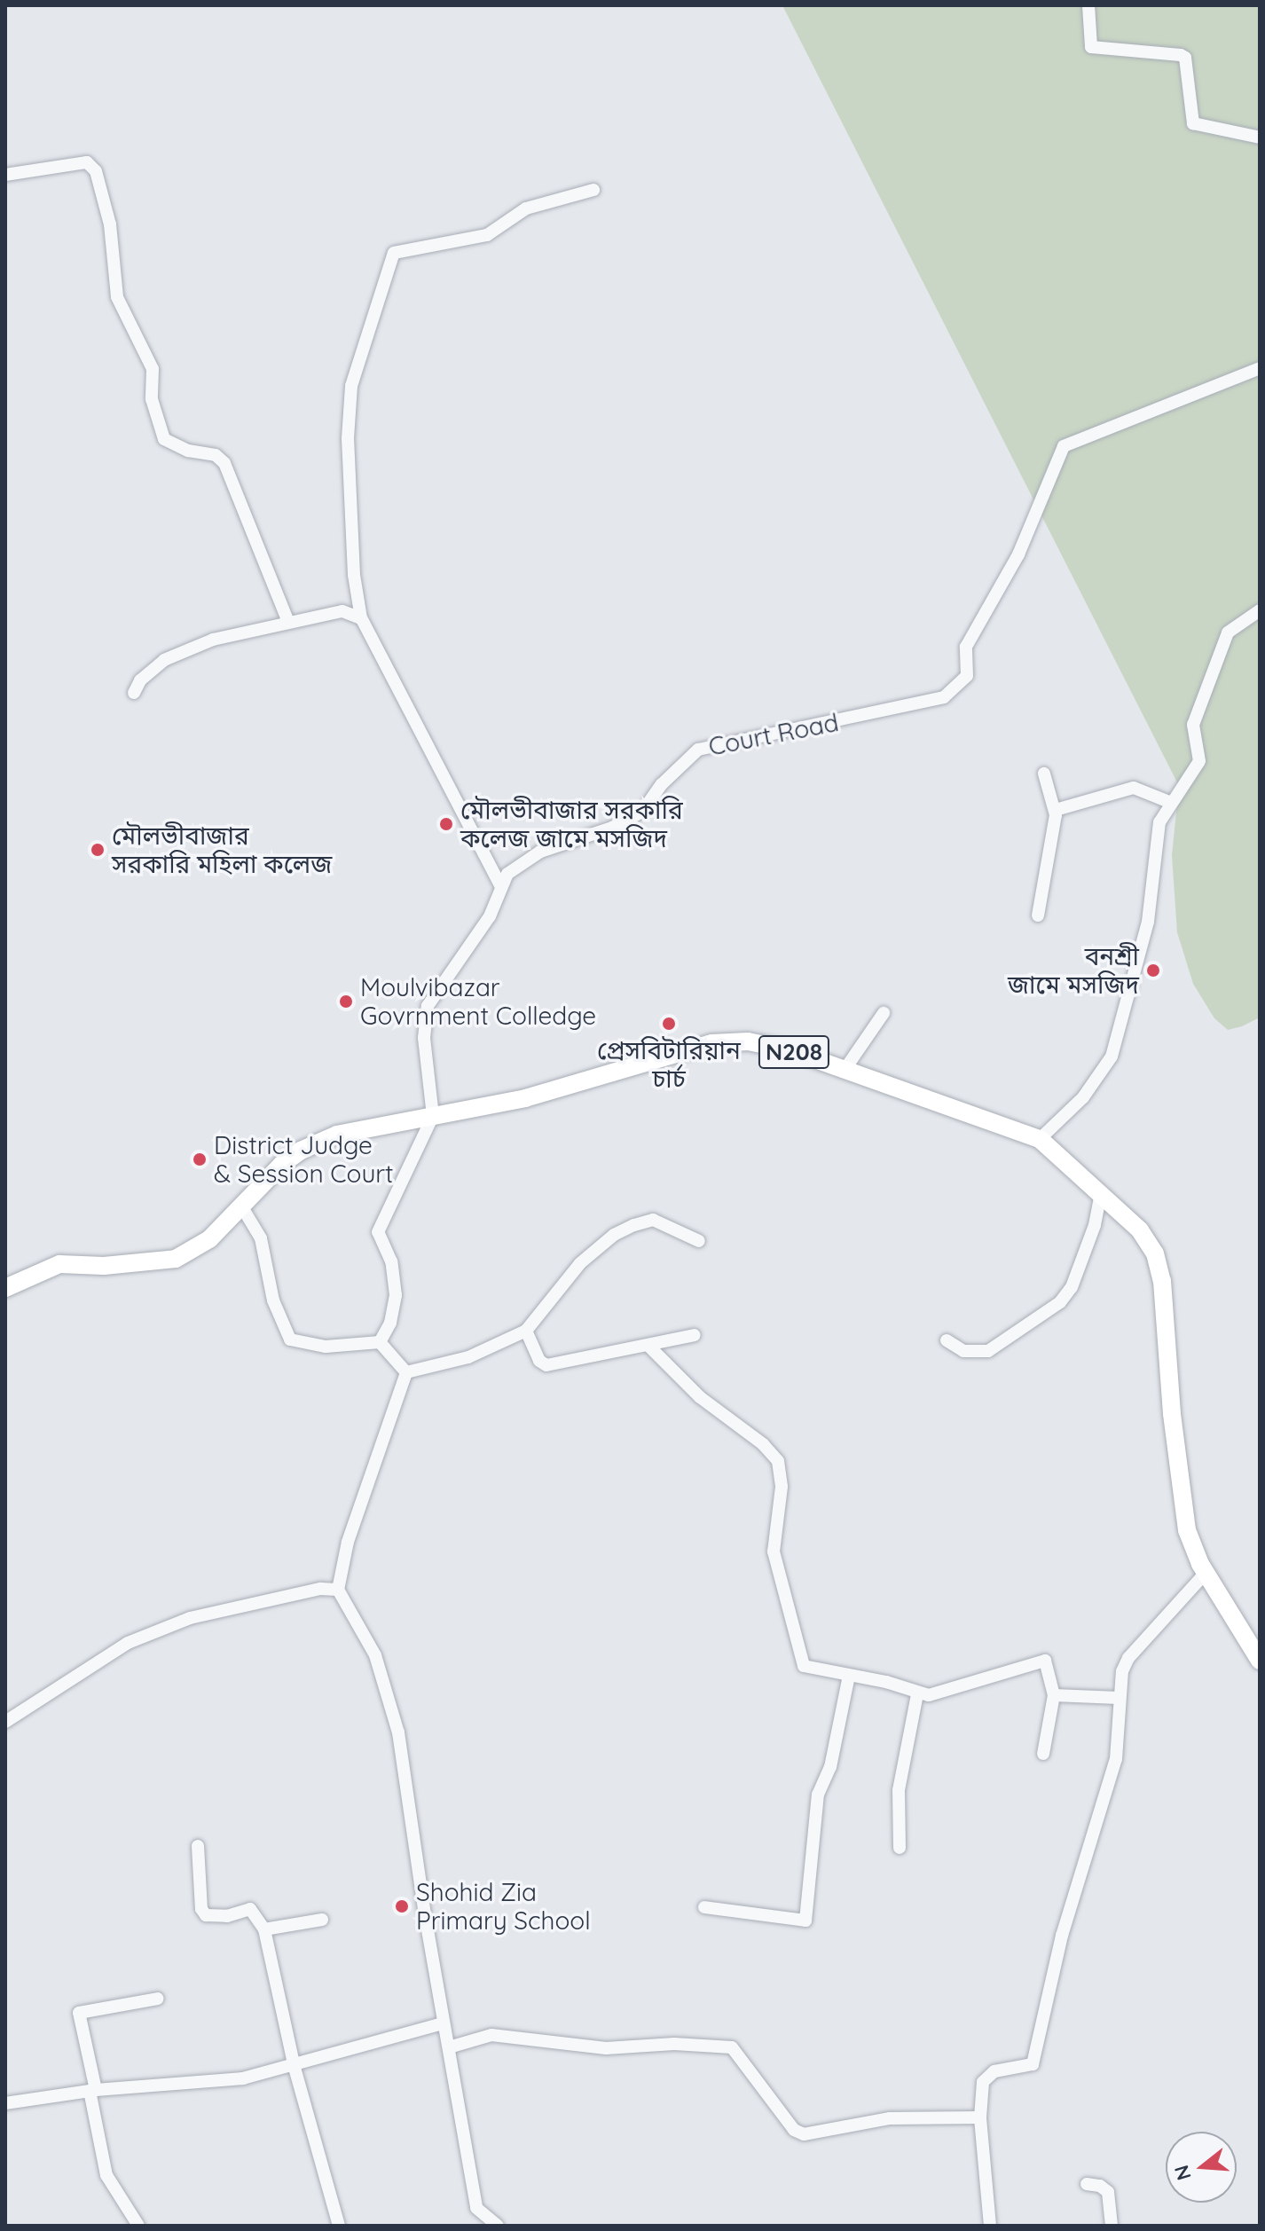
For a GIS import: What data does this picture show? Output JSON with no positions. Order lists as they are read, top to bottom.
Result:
{
  "streets": {
    "highway": ["N208"],
    "street": ["Court Road"]
  },
  "crossings": [
    ["Court Road", "N208"]
  ],
  "places": [
    "মৌলভীবাজার সরকারি কলেজ জামে মসজিদ",
    "মৌলভীবাজার সরকারি মহিলা কলেজ",
    "বনশ্রী জামে মসজিদ",
    "Moulvibazar Govrnment Colledge",
    "প্রেসবিটারিয়ান চার্চ",
    "District Judge & Session Court",
    "Shohid Zia Primary School"
  ],
  "north": "left"
}
